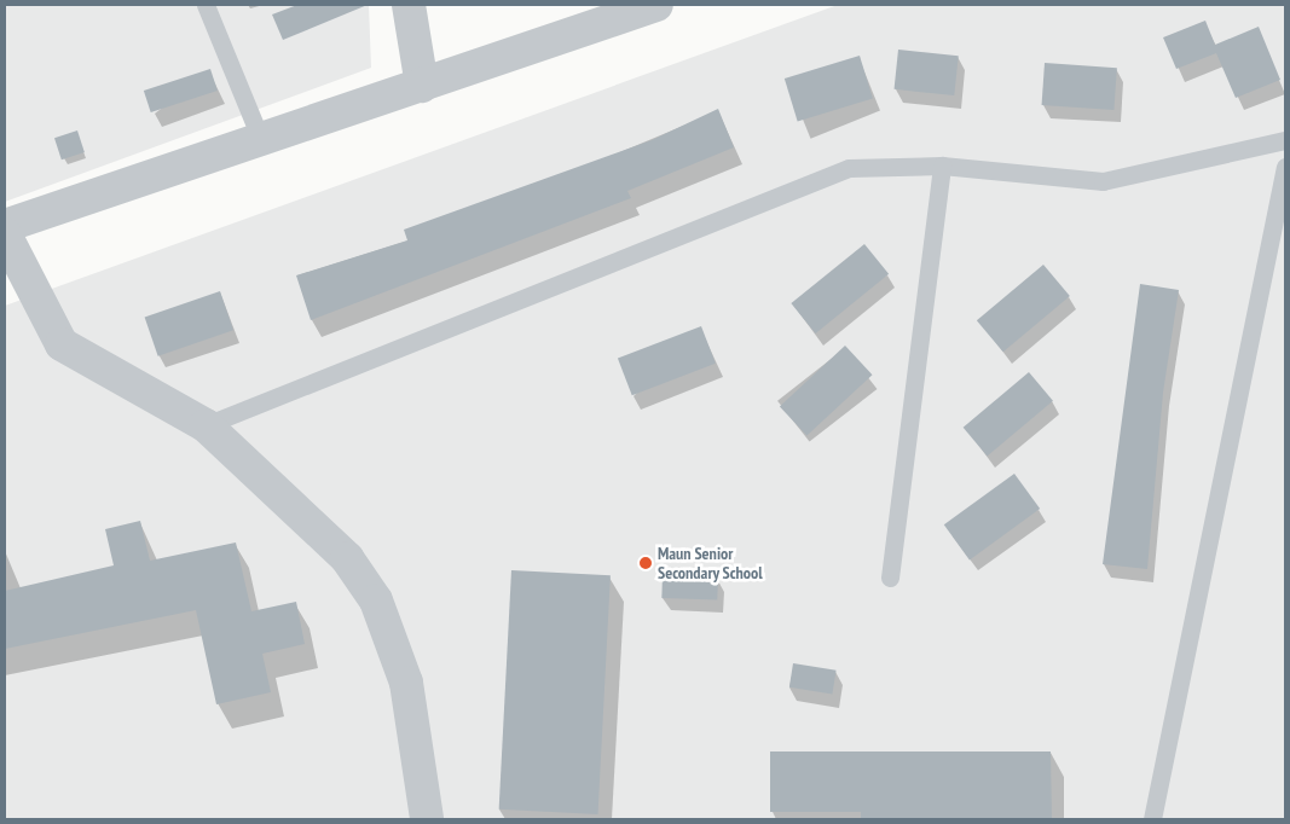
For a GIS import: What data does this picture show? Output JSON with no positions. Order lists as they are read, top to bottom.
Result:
{
  "places": ["Maun Senior Secondary School"]
}
